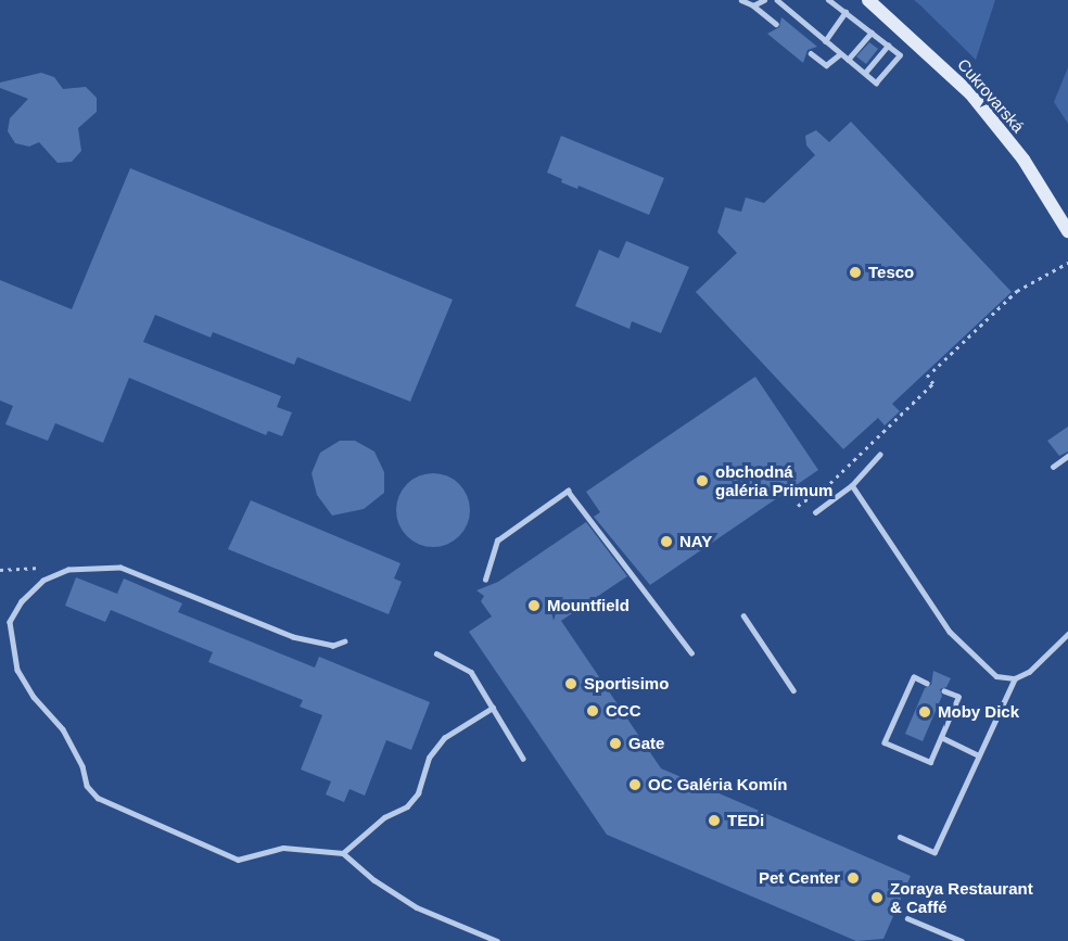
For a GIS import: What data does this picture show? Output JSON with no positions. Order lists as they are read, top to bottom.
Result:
{
  "streets": {
    "main road": ["Cukrovarská"]
  },
  "places": [
    "Tesco",
    "obchodná galéria Primum",
    "NAY",
    "Mountfield",
    "Sportisimo",
    "CCC",
    "Moby Dick",
    "Gate",
    "OC Galéria Komín",
    "TEDi",
    "Pet Center",
    "Zoraya Restaurant & Caffé"
  ]
}
